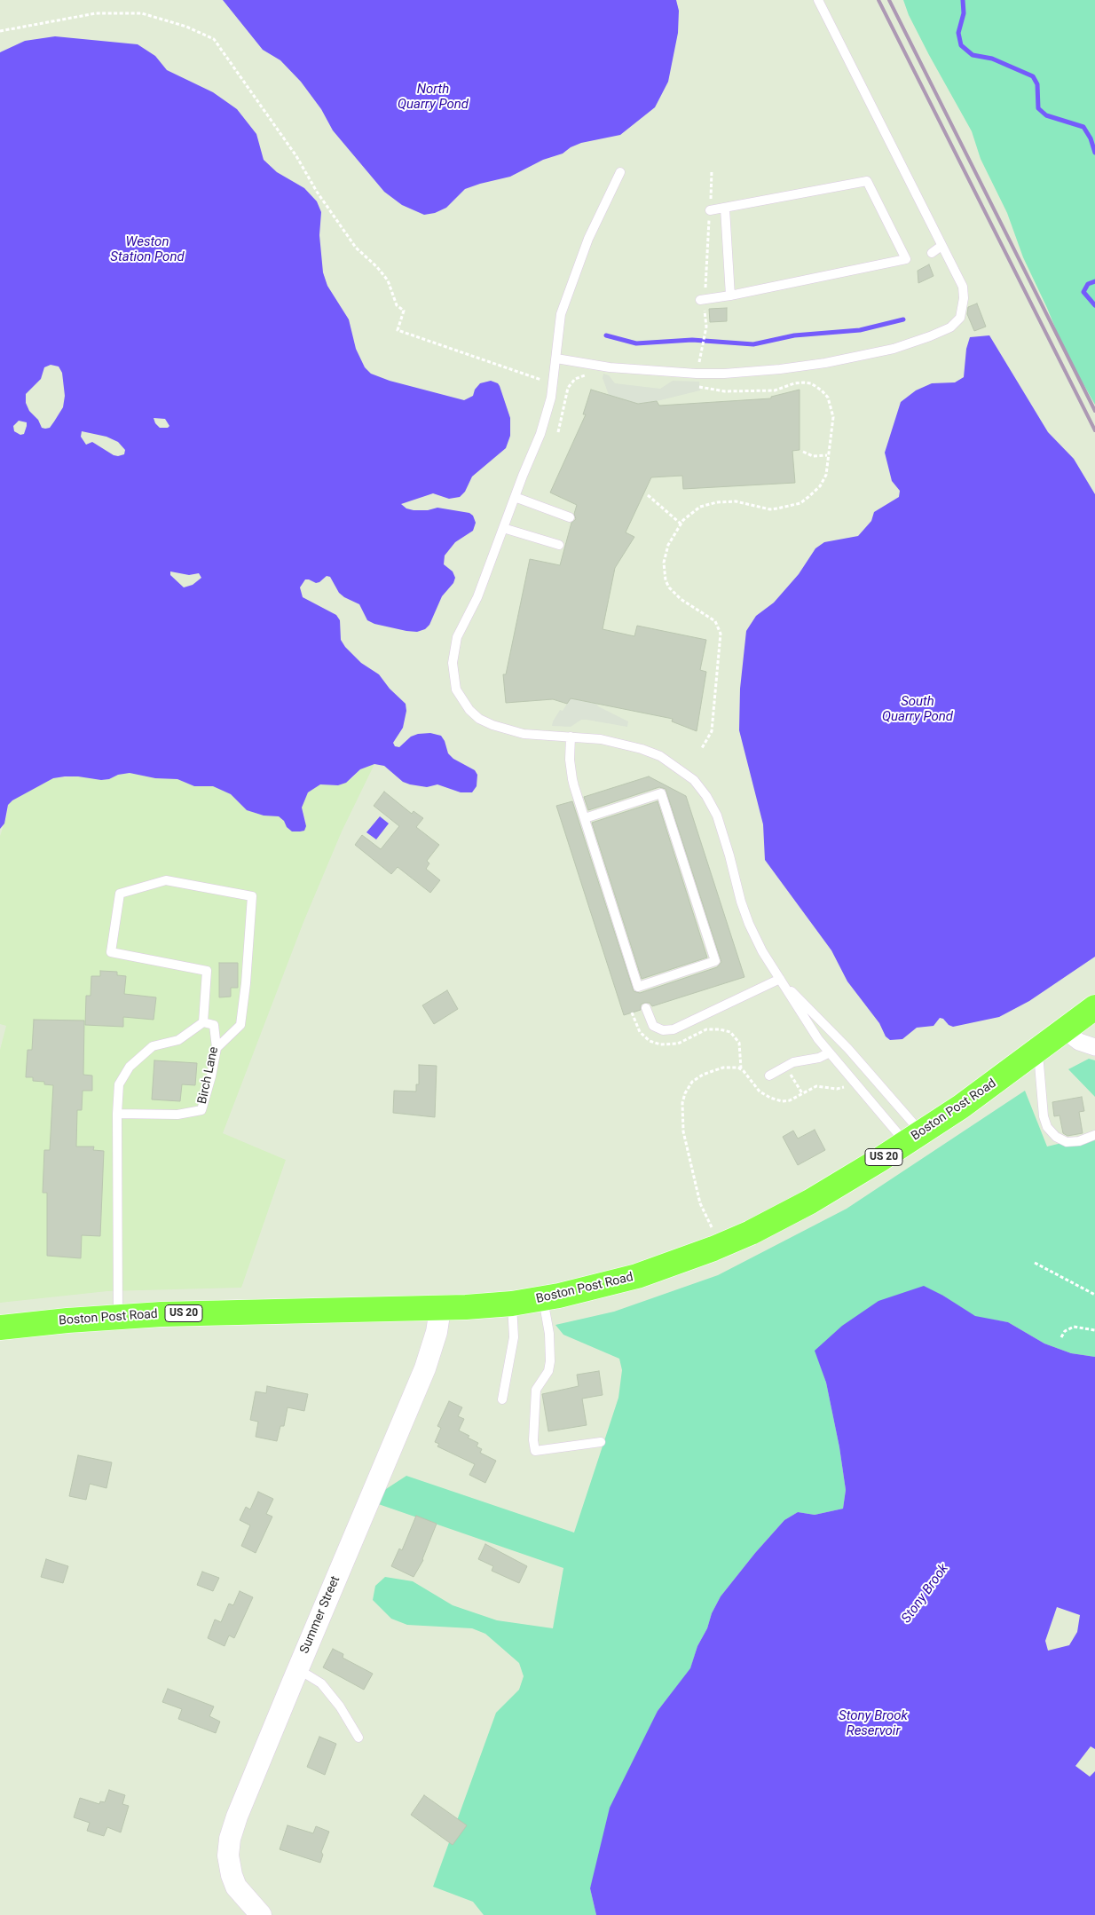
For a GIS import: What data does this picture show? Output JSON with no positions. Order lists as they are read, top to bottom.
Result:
{
  "streets": {
    "main road": ["Boston Post Road", "US 20"],
    "street": ["Summer Street"],
    "lane": ["Birch Lane"]
  },
  "crossings": [
    ["Boston Post Road", "Summer Street"]
  ],
  "water": [
    "North Quarry Pond",
    "Weston Station Pond",
    "South Quarry Pond",
    "Stony Brook",
    "Stony Brook Reservoir"
  ]
}
